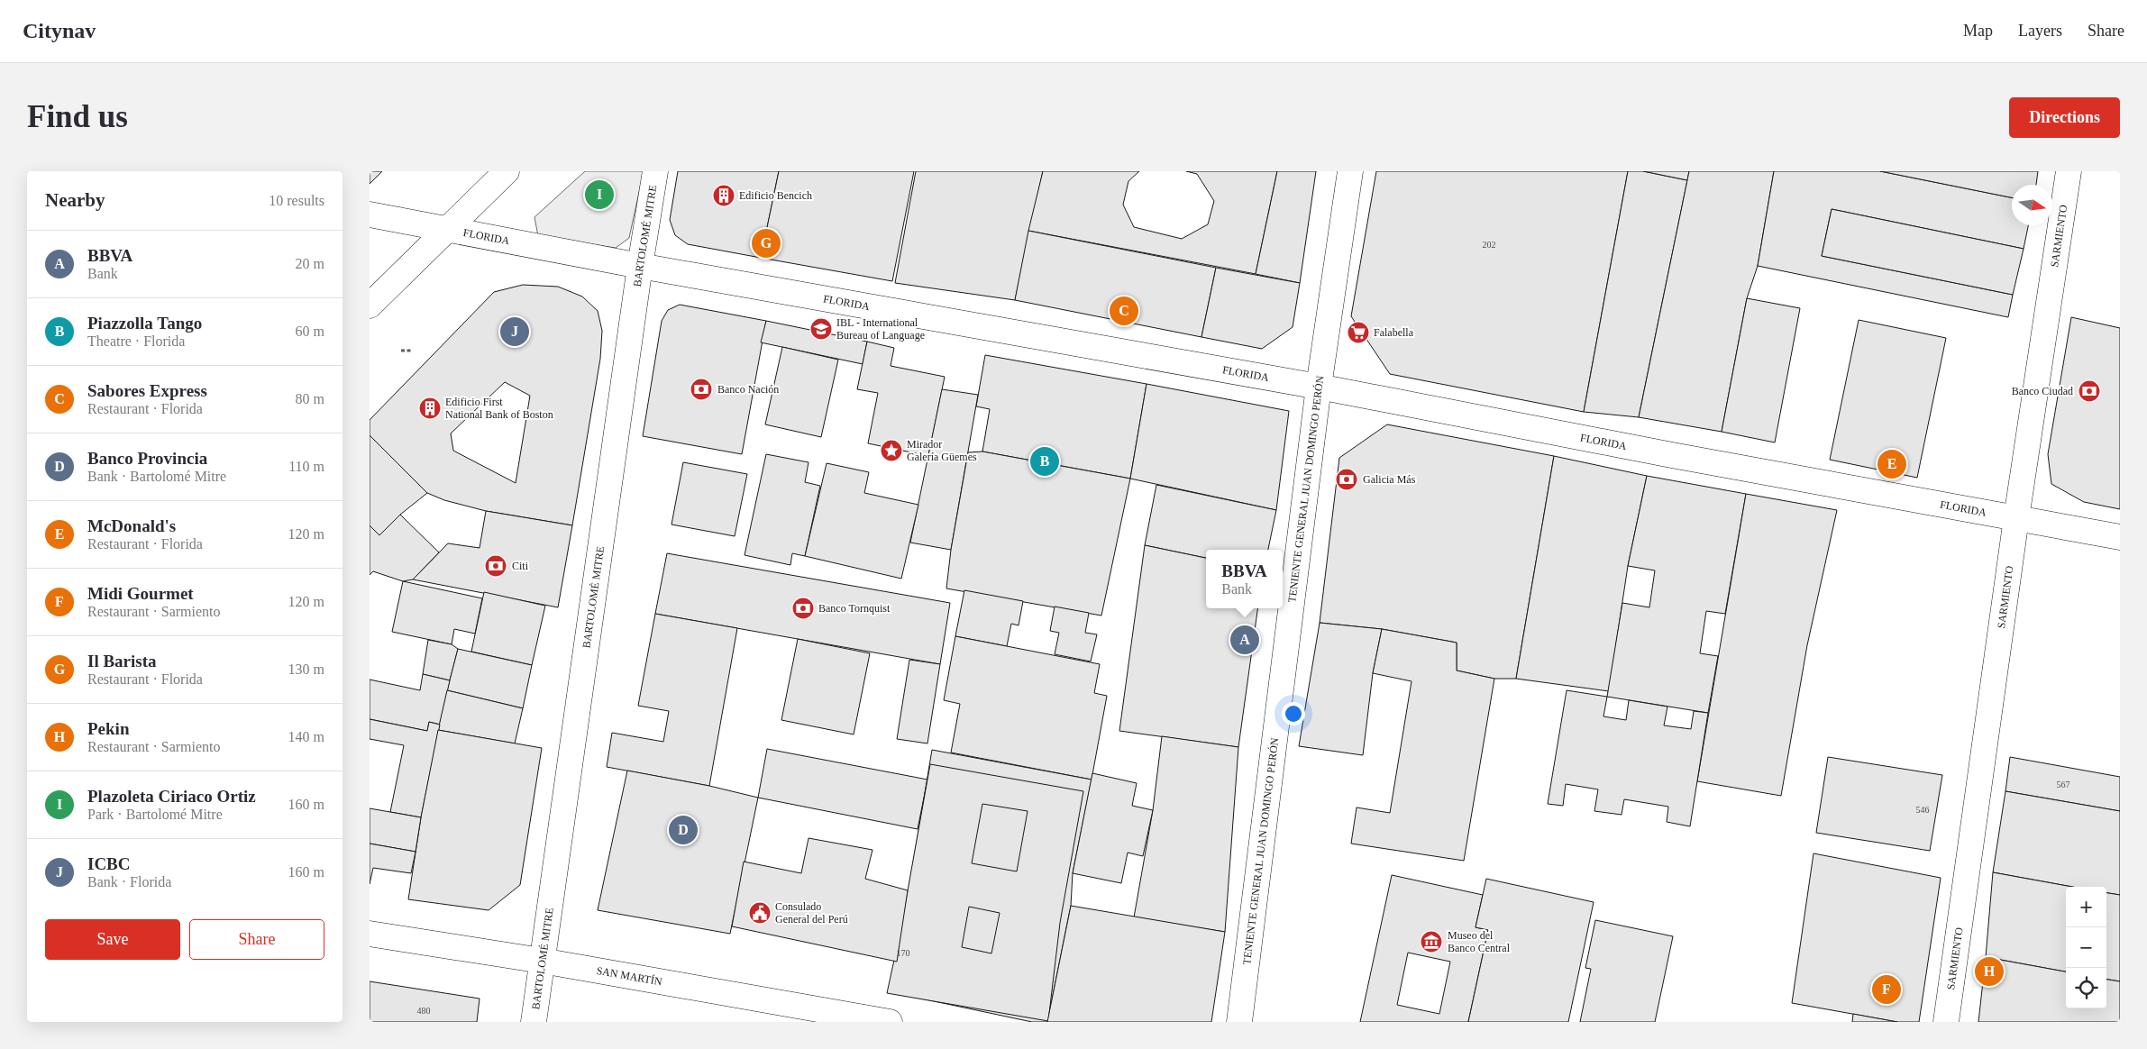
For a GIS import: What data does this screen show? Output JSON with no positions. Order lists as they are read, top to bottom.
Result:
{
  "streets": {
    "street": [
      "BARTOLOMÉ MITRE",
      "SARMIENTO",
      "FLORIDA",
      "TENIENTE GENERAL JUAN DOMINGO PERÓN",
      "SAN MARTÍN"
    ]
  },
  "crossings": [
    ["BARTOLOMÉ MITRE", "FLORIDA"],
    ["BARTOLOMÉ MITRE", "SAN MARTÍN"],
    ["SARMIENTO", "FLORIDA"],
    ["FLORIDA", "TENIENTE GENERAL JUAN DOMINGO PERÓN"]
  ],
  "places": {
    "building": ["Edificio Bencich", "Edificio First National Bank of Boston"],
    "school or university": ["IBL - International Bureau of Language"],
    "supermarket": ["Falabella"],
    "bank": [
      "Banco Nación",
      "Banco Ciudad",
      "Galicia Más",
      "Citi",
      "Banco Tornquist"
    ],
    "place": ["Mirador Galería Güemes"],
    "public building": ["Consulado General del Perú"],
    "museum": ["Museo del Banco Central"]
  },
  "house_numbers": [
    "202",
    "567",
    "546",
    "170",
    "480"
  ],
  "north": "right",
  "page": {
    "header": "Citynav",
    "nav": ["Map", "Layers", "Share"],
    "buttons": [
      "Directions",
      ["Save", "Share"]
    ],
    "title": "Find us",
    "heading": ["Nearby", "10 results"],
    "pins": [
      "I",
      "G",
      "C",
      "J",
      "B",
      "E",
      "A",
      "D",
      "H",
      "F"
    ],
    "list": [
      {
        "mark": "A",
        "name": "BBVA",
        "note": "Bank",
        "value": "20 m"
      },
      {
        "mark": "B",
        "name": "Piazzolla Tango",
        "note": "Theatre · Florida",
        "value": "60 m"
      },
      {
        "mark": "C",
        "name": "Sabores Express",
        "note": "Restaurant · Florida",
        "value": "80 m"
      },
      {
        "mark": "D",
        "name": "Banco Provincia",
        "note": "Bank · Bartolomé Mitre",
        "value": "110 m"
      },
      {
        "mark": "E",
        "name": "McDonald's",
        "note": "Restaurant · Florida",
        "value": "120 m"
      },
      {
        "mark": "F",
        "name": "Midi Gourmet",
        "note": "Restaurant · Sarmiento",
        "value": "120 m"
      },
      {
        "mark": "G",
        "name": "Il Barista",
        "note": "Restaurant · Florida",
        "value": "130 m"
      },
      {
        "mark": "H",
        "name": "Pekin",
        "note": "Restaurant · Sarmiento",
        "value": "140 m"
      },
      {
        "mark": "I",
        "name": "Plazoleta Ciriaco Ortiz",
        "note": "Park · Bartolomé Mitre",
        "value": "160 m"
      },
      {
        "mark": "J",
        "name": "ICBC",
        "note": "Bank · Florida",
        "value": "160 m"
      }
    ],
    "popup": ["BBVA", "Bank"],
    "map_buttons": ["+", "−"]
  }
}
